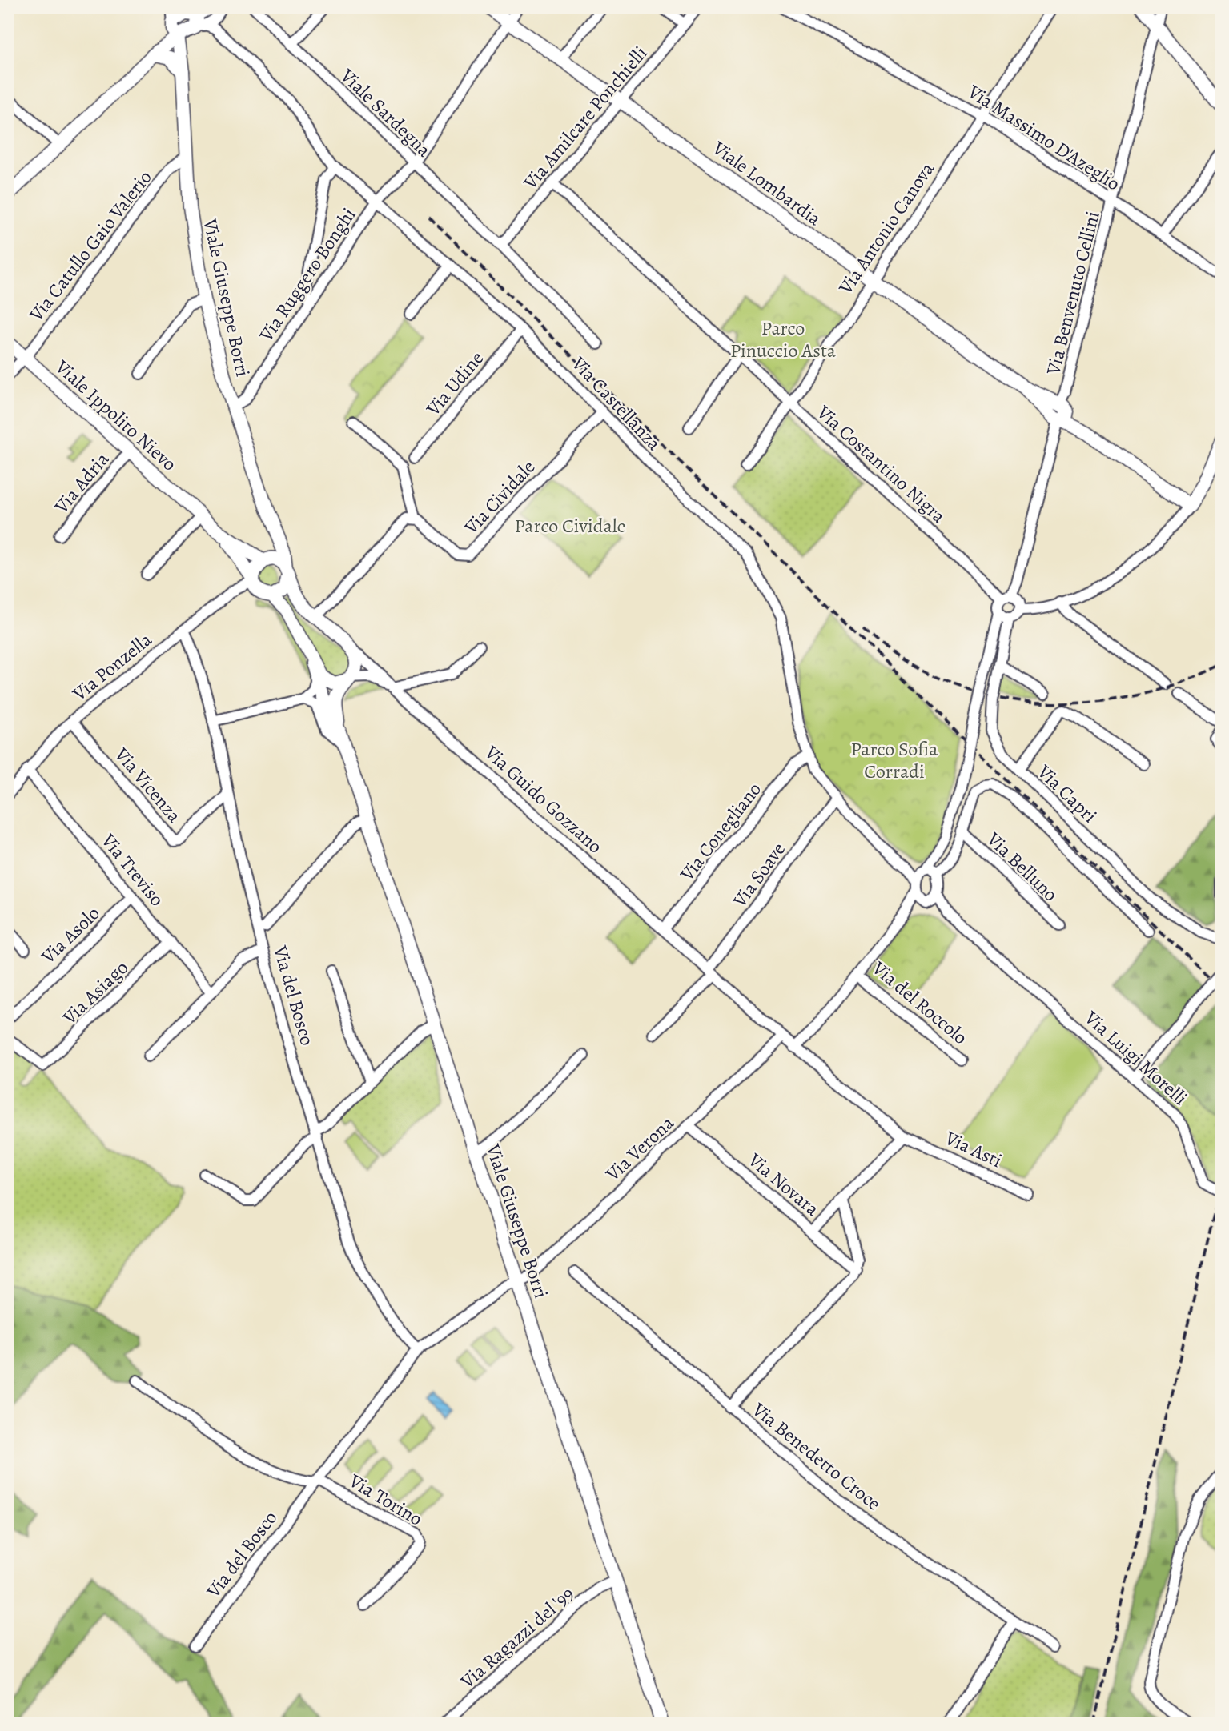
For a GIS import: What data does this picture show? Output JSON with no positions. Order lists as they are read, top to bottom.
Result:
{
  "streets": {
    "main road": ["Viale Lombardia", "Viale Giuseppe Borri", "Viale Ippolito Nievo"],
    "street": [
      "Viale Sardegna",
      "Via Amilcare Ponchielli",
      "Via Massimo D'Azeglio",
      "Via Antonio Canova",
      "Via Catullo Gaio Valerio",
      "Via Ruggero Bonghi",
      "Via Benvenuto Cellini",
      "Via Udine",
      "Via Castellanza",
      "Via Costantino Nigra",
      "Via Adria",
      "Via Cividale",
      "Via Ponzella",
      "Via Vicenza",
      "Via Capri",
      "Via Guido Gozzano",
      "Via Conegliano",
      "Via Belluno",
      "Via Treviso",
      "Via Soave",
      "Via Asolo",
      "Via Asiago",
      "Via del Bosco",
      "Via del Roccolo",
      "Via Luigi Morelli",
      "Via Verona",
      "Via Asti",
      "Via Novara",
      "Via Benedetto Croce",
      "Via Torino",
      "Via Ragazzi del '99"
    ]
  },
  "crossings": [
    ["Viale Sardegna", "Via Amilcare Ponchielli"],
    ["Viale Sardegna", "Via Ruggero Bonghi"],
    ["Via Amilcare Ponchielli", "Viale Lombardia"],
    ["Via Amilcare Ponchielli", "Via Costantino Nigra"],
    ["Via Massimo D'Azeglio", "Via Antonio Canova"],
    ["Via Massimo D'Azeglio", "Via Benvenuto Cellini"],
    ["Viale Lombardia", "Via Antonio Canova"],
    ["Viale Lombardia", "Via Ruggero Bonghi"],
    ["Viale Lombardia", "Via Benvenuto Cellini"],
    ["Via Antonio Canova", "Via Costantino Nigra"],
    ["Via Catullo Gaio Valerio", "Viale Giuseppe Borri"],
    ["Via Catullo Gaio Valerio", "Viale Ippolito Nievo"],
    ["Via Ruggero Bonghi", "Viale Giuseppe Borri"],
    ["Via Ruggero Bonghi", "Via Castellanza"],
    ["Via Benvenuto Cellini", "Via Costantino Nigra"],
    ["Via Benvenuto Cellini", "Via Capri"],
    ["Viale Giuseppe Borri", "Via Castellanza"],
    ["Viale Giuseppe Borri", "Viale Ippolito Nievo"],
    ["Viale Giuseppe Borri", "Via Ponzella"],
    ["Viale Giuseppe Borri", "Via Guido Gozzano"],
    ["Viale Giuseppe Borri", "Via del Bosco"],
    ["Viale Giuseppe Borri", "Via Verona"],
    ["Viale Giuseppe Borri", "Via Ragazzi del '99"],
    ["Via Udine", "Via Castellanza"],
    ["Via Castellanza", "Via Cividale"],
    ["Via Castellanza", "Via Conegliano"],
    ["Via Castellanza", "Via Soave"],
    ["Via Castellanza", "Via del Roccolo"],
    ["Viale Ippolito Nievo", "Via Adria"],
    ["Viale Ippolito Nievo", "Via Ponzella"],
    ["Via Costantino Nigra", "Via Capri"],
    ["Via Ponzella", "Via Vicenza"],
    ["Via Ponzella", "Via Treviso"],
    ["Via Ponzella", "Via del Bosco"],
    ["Via Vicenza", "Via del Bosco"],
    ["Via Guido Gozzano", "Via Conegliano"],
    ["Via Guido Gozzano", "Via Soave"],
    ["Via Guido Gozzano", "Via Verona"],
    ["Via Guido Gozzano", "Via Asti"],
    ["Via Treviso", "Via Asolo"],
    ["Via Treviso", "Via Asiago"],
    ["Via del Bosco", "Via Verona"],
    ["Via del Bosco", "Via Torino"],
    ["Via Verona", "Via Novara"]
  ],
  "parks": ["Parco Pinuccio Asta", "Parco Cividale", "Parco Sofia Corradi"]
}
